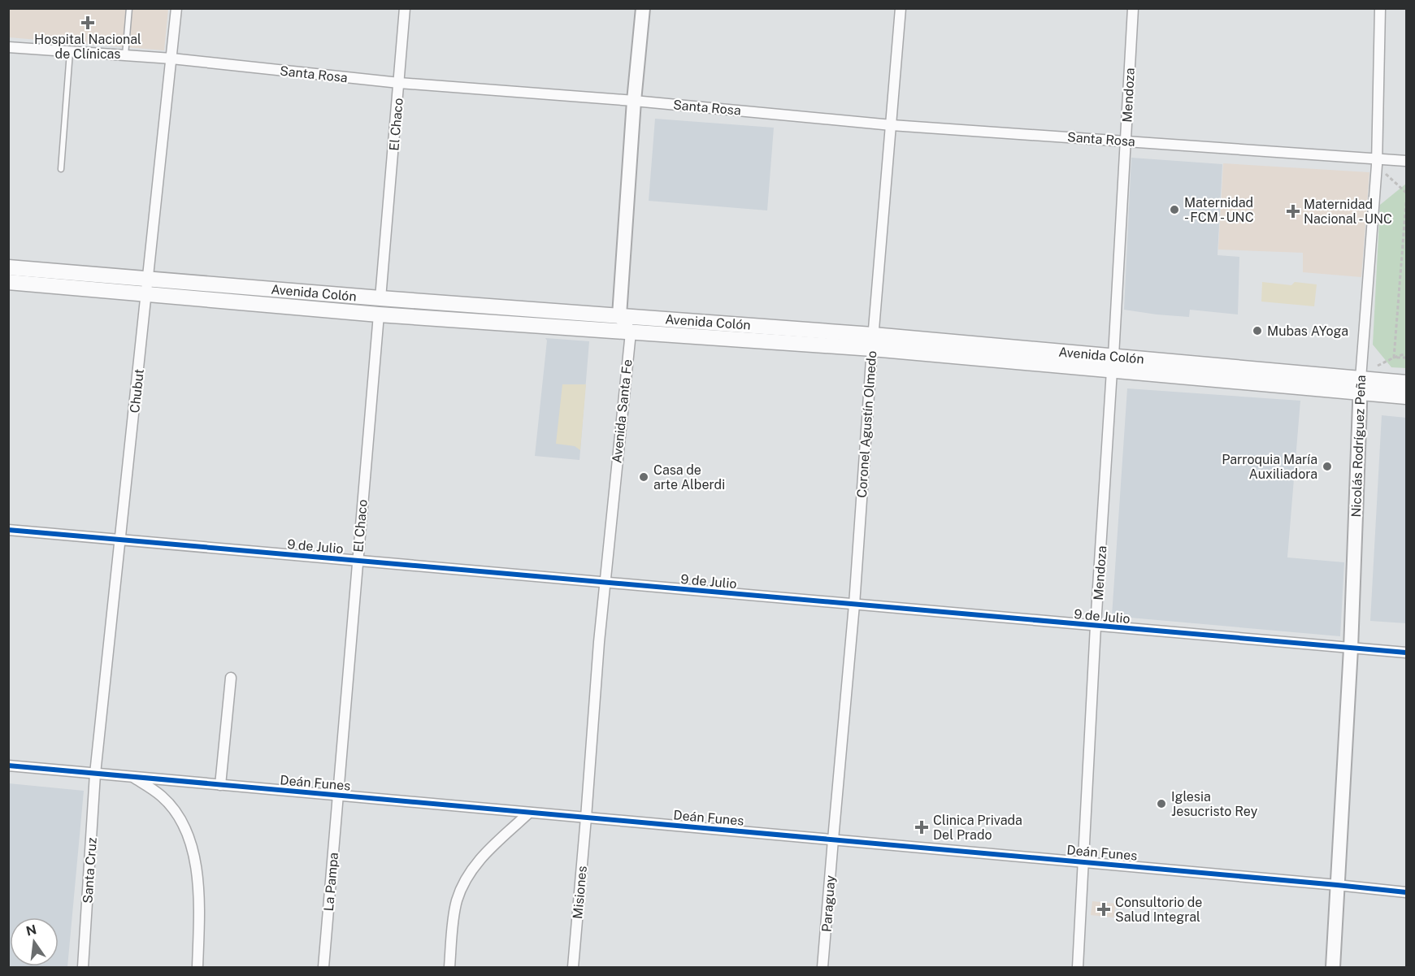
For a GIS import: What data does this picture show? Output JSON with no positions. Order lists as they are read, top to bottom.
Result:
{
  "streets": {
    "main road": ["Avenida Colón"],
    "street": [
      "Santa Rosa",
      "Mendoza",
      "El Chaco",
      "Chubut",
      "Avenida Santa Fe",
      "Coronel Agustín Olmedo",
      "Nicolás Rodríguez Peña",
      "9 de Julio",
      "Deán Funes",
      "Santa Cruz",
      "La Pampa",
      "Misiones",
      "Paraguay"
    ]
  },
  "crossings": [
    ["Santa Rosa", "Mendoza"],
    ["Santa Rosa", "El Chaco"],
    ["Santa Rosa", "Chubut"],
    ["Santa Rosa", "Coronel Agustín Olmedo"],
    ["Santa Rosa", "Nicolás Rodríguez Peña"],
    ["Mendoza", "Avenida Colón"],
    ["Mendoza", "9 de Julio"],
    ["Mendoza", "Deán Funes"],
    ["El Chaco", "Avenida Colón"],
    ["El Chaco", "9 de Julio"],
    ["El Chaco", "Deán Funes"],
    ["El Chaco", "La Pampa"],
    ["Avenida Colón", "Chubut"],
    ["Avenida Colón", "Avenida Santa Fe"],
    ["Avenida Colón", "Coronel Agustín Olmedo"],
    ["Avenida Colón", "Nicolás Rodríguez Peña"],
    ["Chubut", "9 de Julio"],
    ["Chubut", "Deán Funes"],
    ["Chubut", "Santa Cruz"],
    ["Avenida Santa Fe", "9 de Julio"],
    ["Avenida Santa Fe", "Deán Funes"],
    ["Avenida Santa Fe", "Misiones"],
    ["Coronel Agustín Olmedo", "9 de Julio"],
    ["Coronel Agustín Olmedo", "Deán Funes"],
    ["Coronel Agustín Olmedo", "Paraguay"],
    ["Nicolás Rodríguez Peña", "9 de Julio"],
    ["Nicolás Rodríguez Peña", "Deán Funes"],
    ["Deán Funes", "Santa Cruz"],
    ["Deán Funes", "La Pampa"],
    ["Deán Funes", "Misiones"],
    ["Deán Funes", "Paraguay"]
  ],
  "places": {
    "health": [
      "Hospital Nacional de Clínicas",
      "Maternidad Nacional - UNC",
      "Clinica Privada Del Prado",
      "Consultorio de Salud Integral"
    ],
    "other": [
      "Maternidad - FCM - UNC",
      "Mubas AYoga",
      "Parroquia María Auxiliadora",
      "Casa de arte Alberdi",
      "Iglesia Jesucristo Rey"
    ]
  },
  "north": "top"
}
